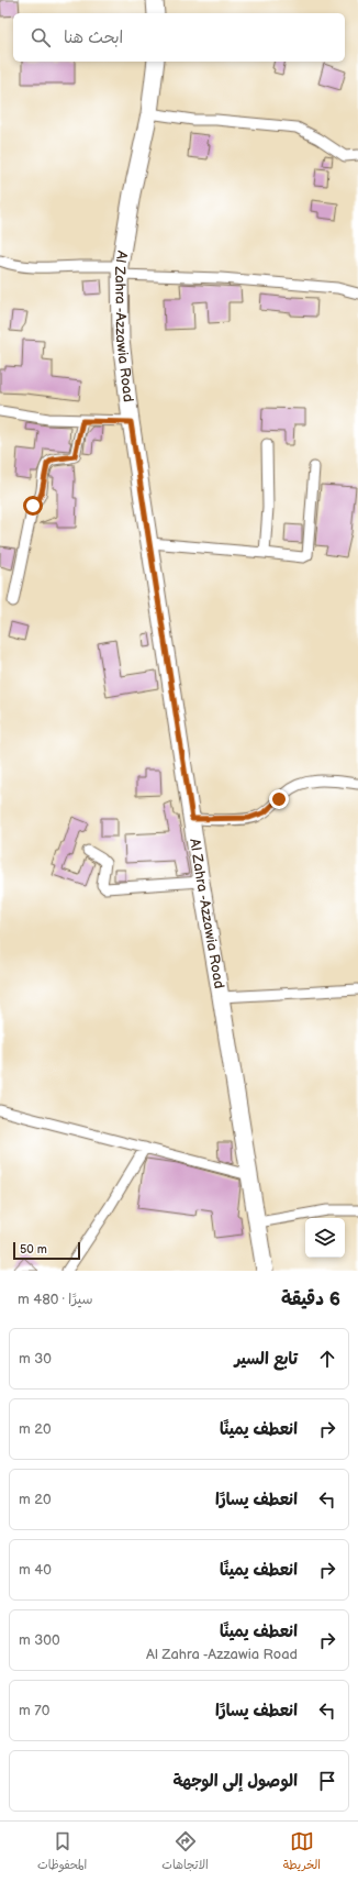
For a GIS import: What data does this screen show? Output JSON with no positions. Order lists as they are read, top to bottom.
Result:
{
  "streets": {
    "main road": ["Al Zahra -Azzawia Road"]
  },
  "scale_bar": "50 m",
  "page": {
    "search": "ابحث هنا",
    "scale": "50 m",
    "heading": ["6 دقيقة", "سيرًا · 480 m"],
    "list": [
      ["تابع السير", "30 m"],
      ["انعطف يمينًا", "20 m"],
      ["انعطف يسارًا", "20 m"],
      ["انعطف يمينًا", "40 m"],
      ["انعطف يمينًا", "Al Zahra -Azzawia Road", "300 m"],
      ["انعطف يسارًا", "70 m"],
      "الوصول إلى الوجهة"
    ],
    "nav": ["الخريطة", "الاتجاهات", "المحفوظات"]
  }
}
